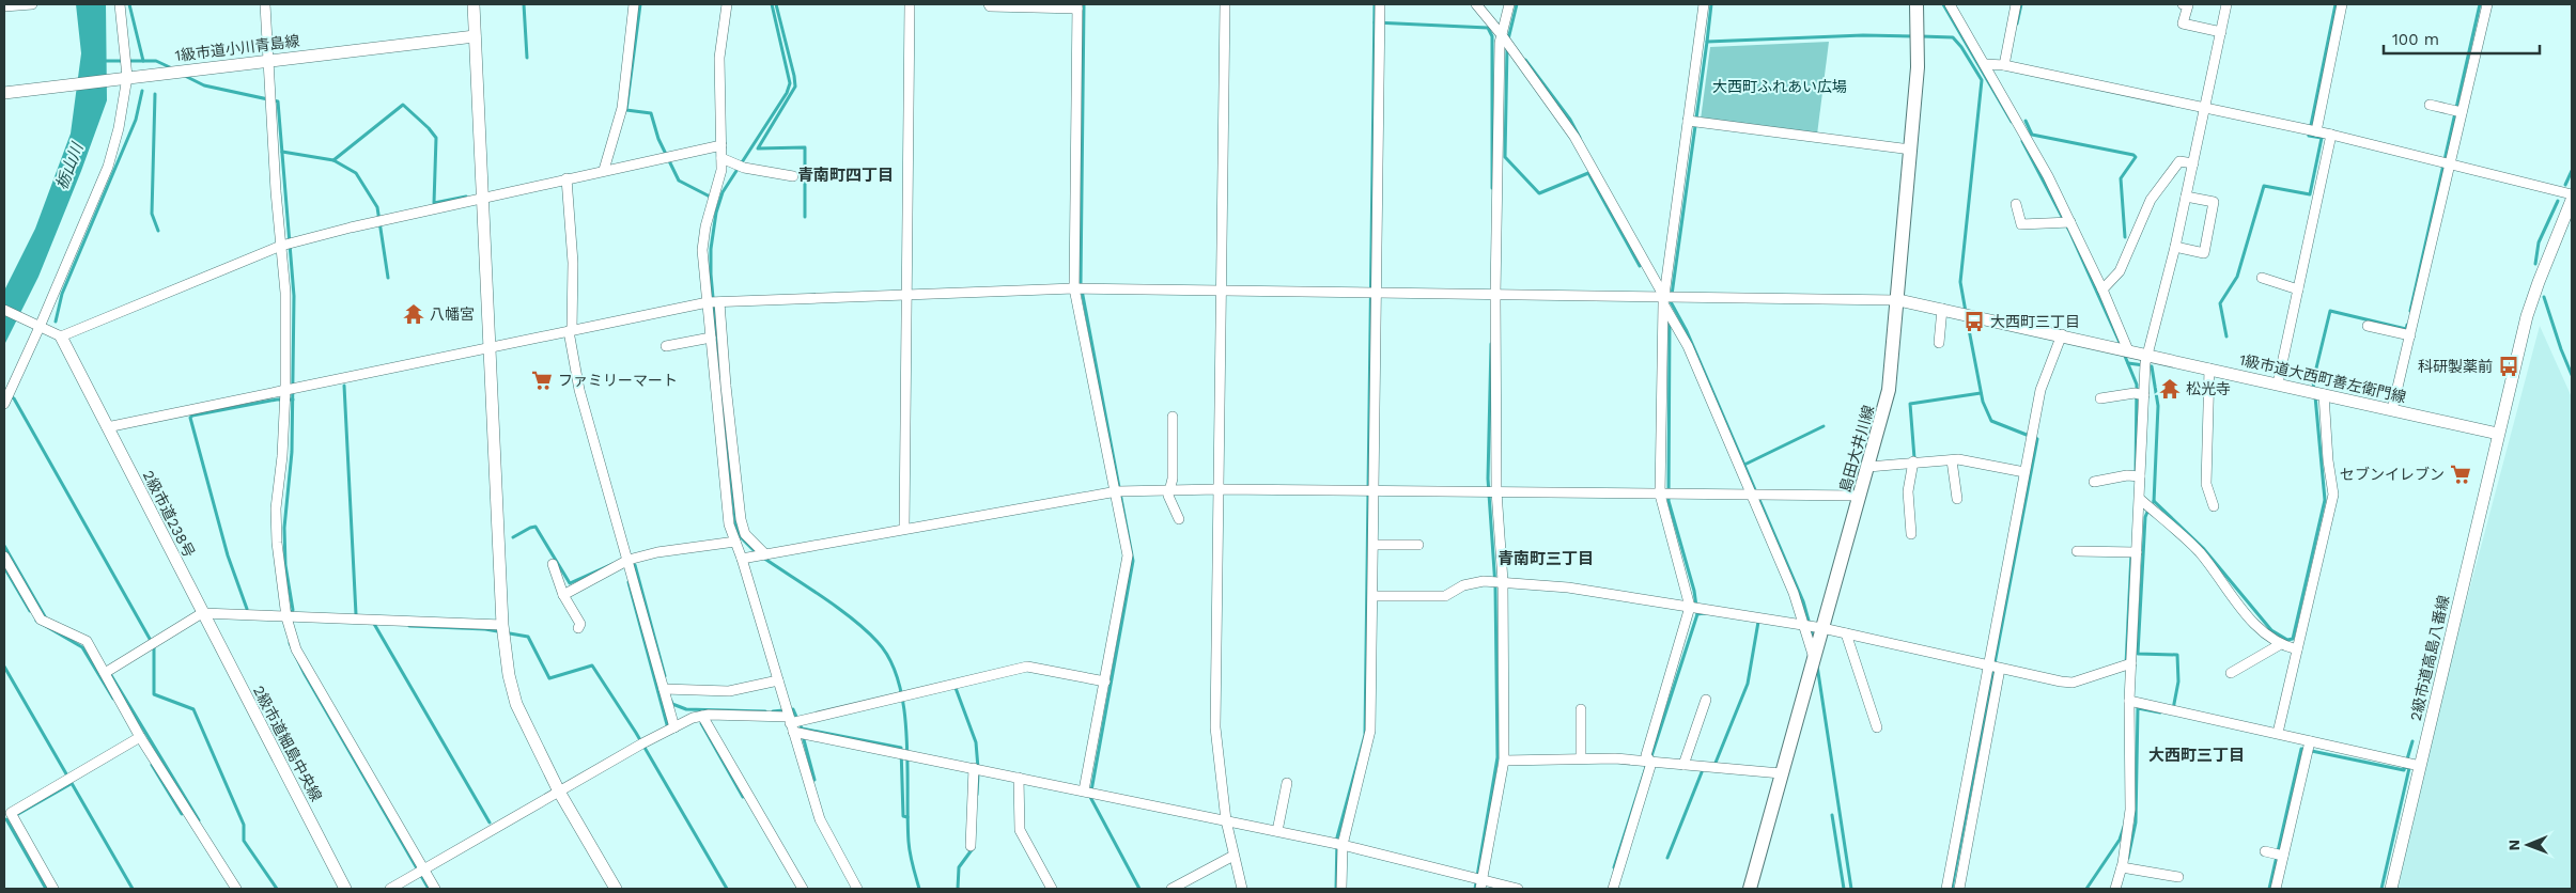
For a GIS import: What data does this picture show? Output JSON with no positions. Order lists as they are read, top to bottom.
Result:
{
  "streets": {
    "main road": ["島田大井川線"],
    "street": [
      "1級市道小川青島線",
      "1級市道大西町善左衛門線",
      "2級市道238号",
      "2級市道高島八番線",
      "2級市道細島中央線"
    ]
  },
  "crossings": [
    ["1級市道大西町善左衛門線", "島田大井川線"],
    ["1級市道大西町善左衛門線", "2級市道高島八番線"],
    ["2級市道238号", "2級市道細島中央線"]
  ],
  "districts": ["青南町四丁目", "青南町三丁目", "大西町三丁目"],
  "water": ["栃山川"],
  "parks": ["大西町ふれあい広場"],
  "places": {
    "temple": ["八幡宮", "松光寺"],
    "bus stop": ["大西町三丁目", "科研製薬前"],
    "supermarket": ["ファミリーマート", "セブンイレブン"]
  },
  "scale_bar": "100 m",
  "north": "left"
}
